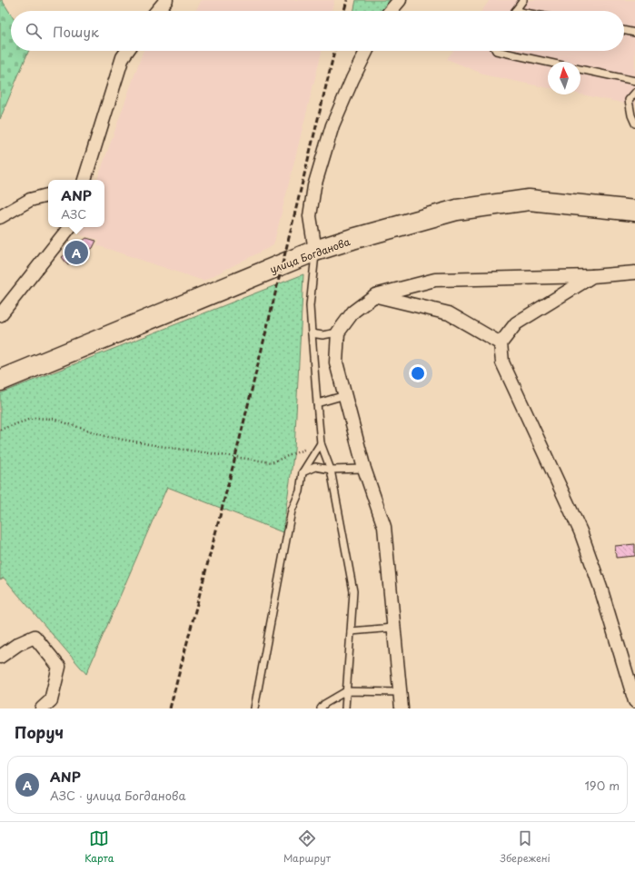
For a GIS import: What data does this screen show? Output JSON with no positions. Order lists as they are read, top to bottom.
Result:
{
  "streets": {
    "main road": ["улица Богданова"]
  },
  "north": "top",
  "page": {
    "search": "Пошук",
    "popup": ["ANP", "АЗС"],
    "pins": "A",
    "heading": "Поруч",
    "list": [
      {
        "mark": "A",
        "name": "ANP",
        "note": "АЗС · улица Богданова",
        "value": "190 m"
      }
    ],
    "nav": ["Карта", "Маршрут", "Збережені"]
  }
}
